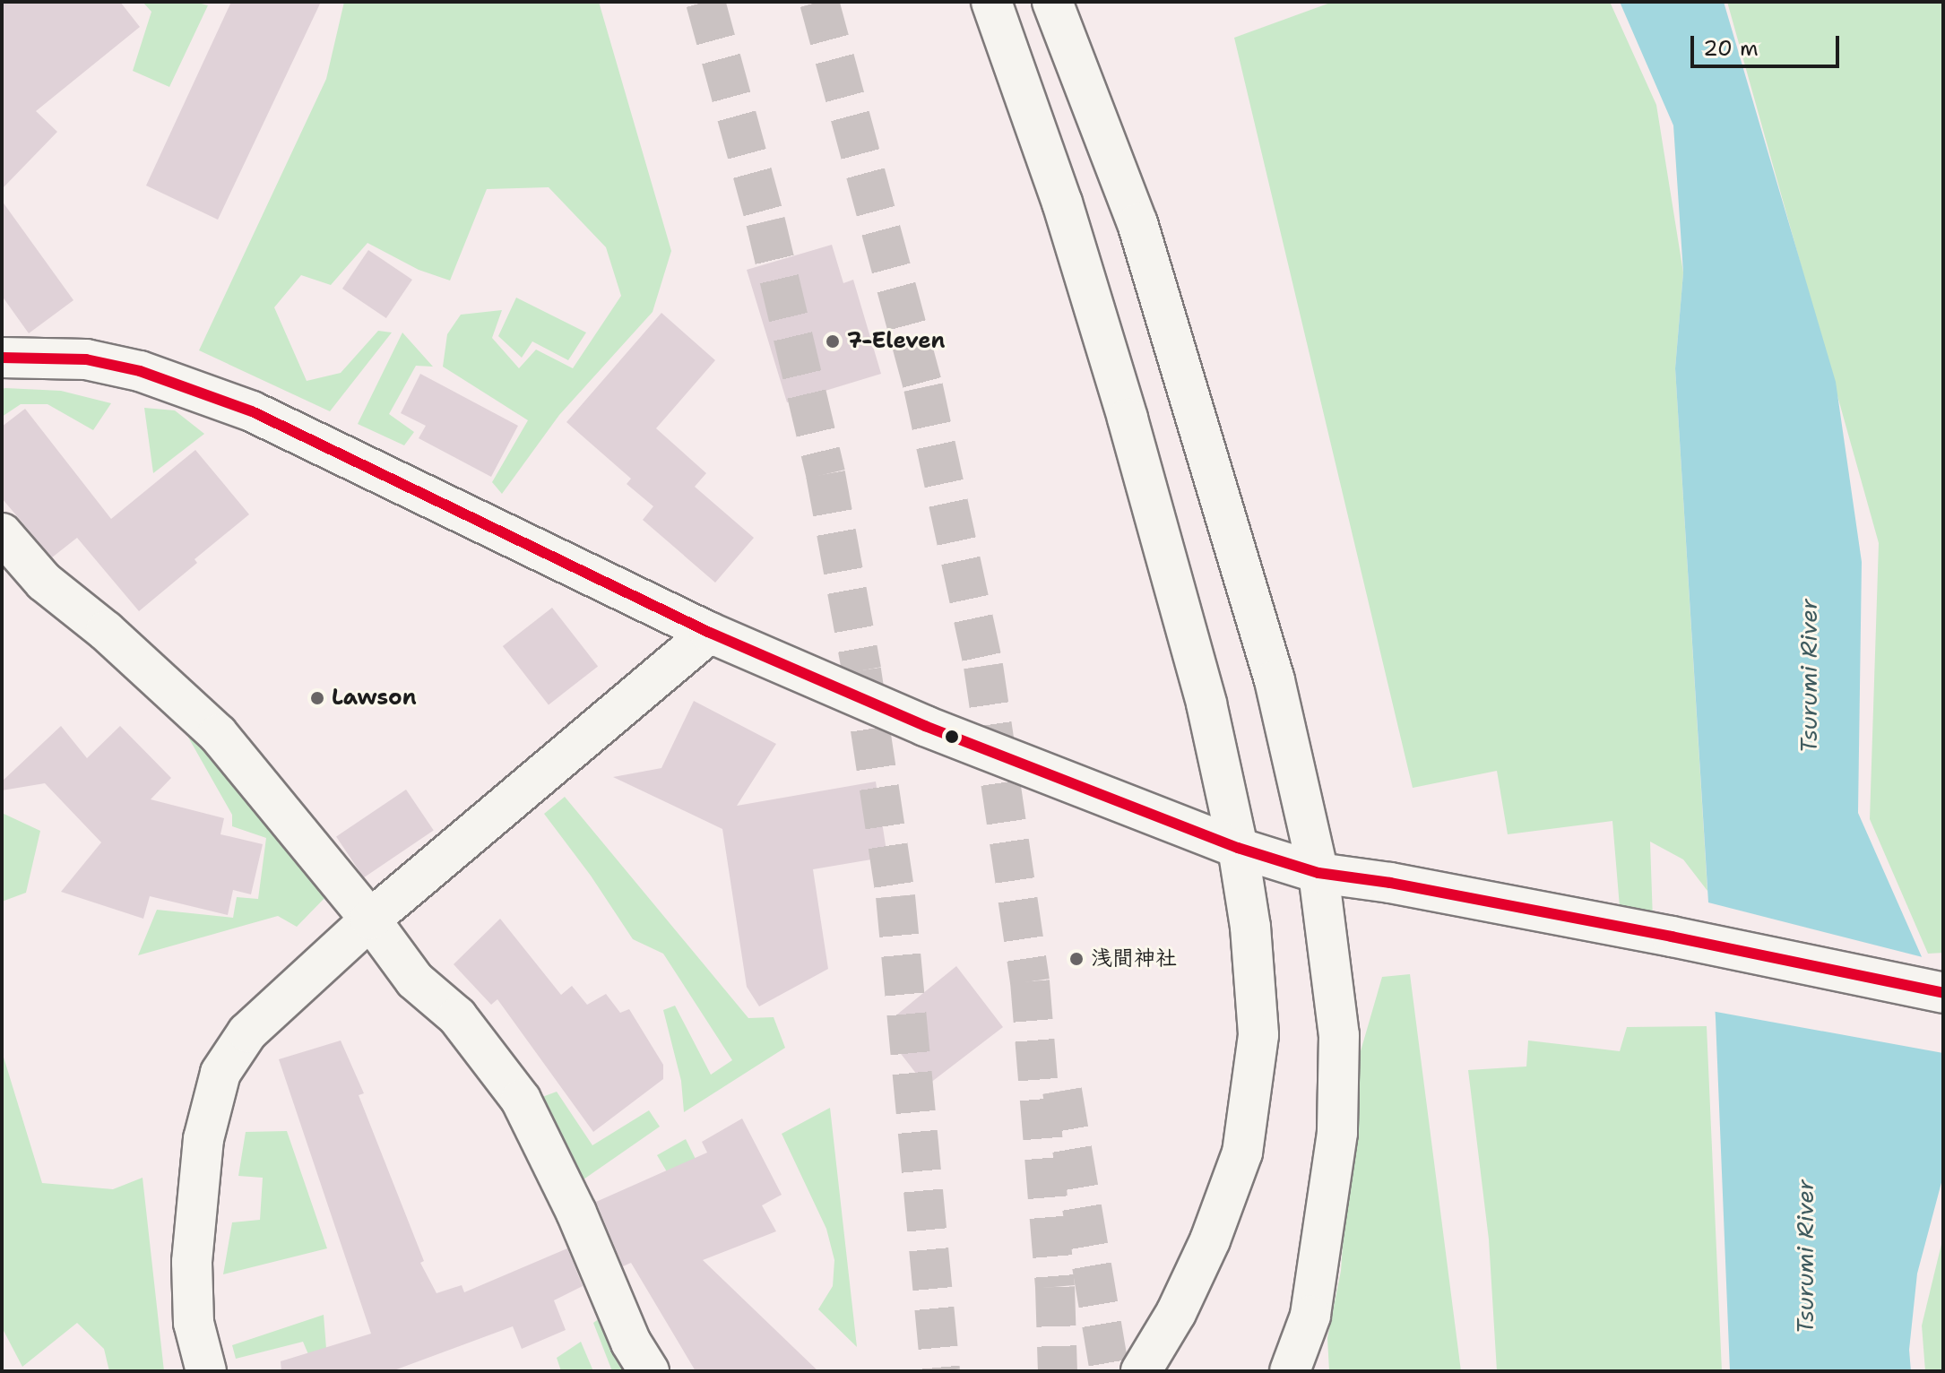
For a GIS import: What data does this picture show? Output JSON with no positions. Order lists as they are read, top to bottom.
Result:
{
  "water": ["Tsurumi River"],
  "places": ["7-Eleven", "Lawson", "浅間神社"],
  "scale_bar": "20 m"
}
